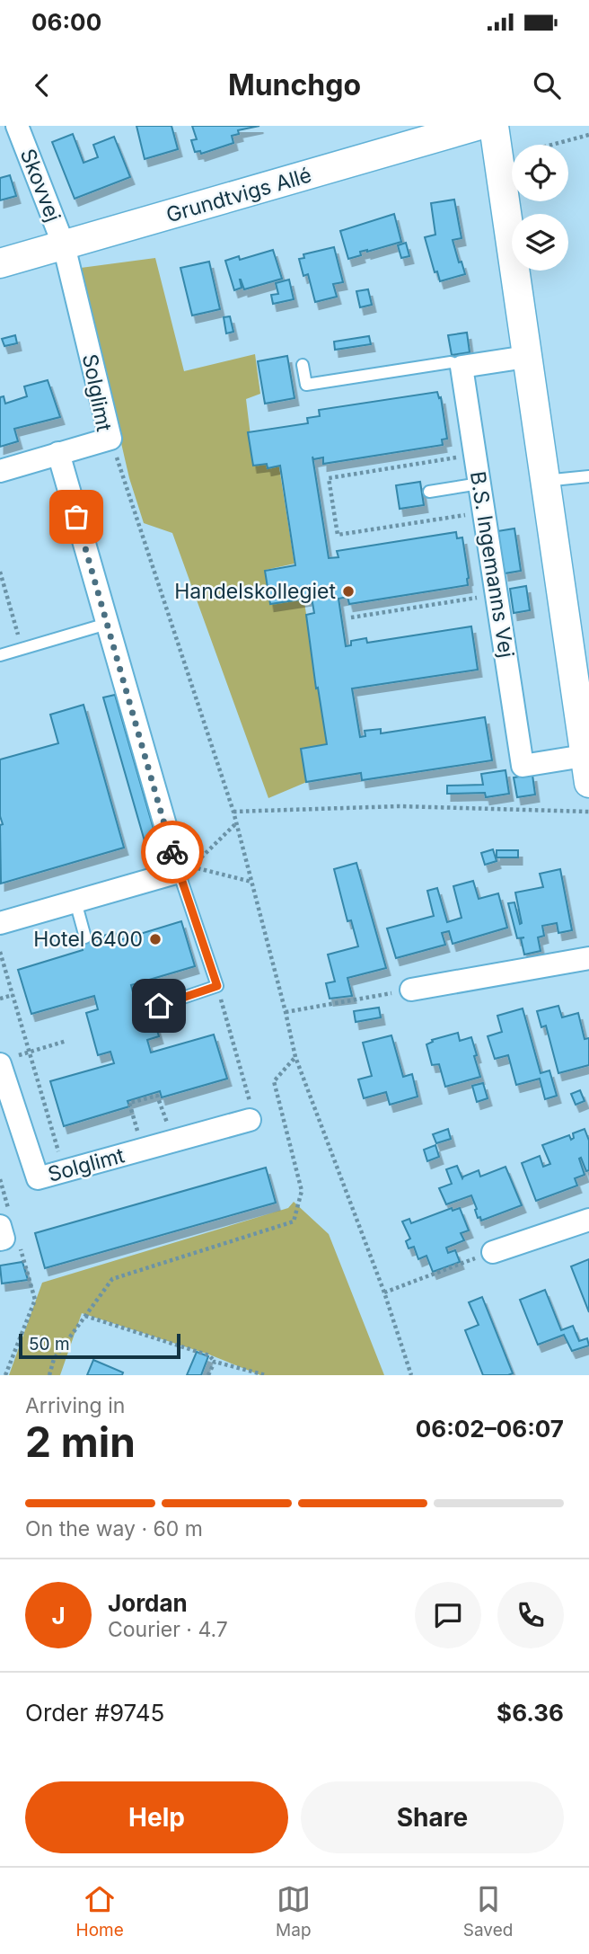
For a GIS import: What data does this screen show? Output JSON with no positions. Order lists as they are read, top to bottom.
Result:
{
  "streets": {
    "street": [
      "Skovvej",
      "Grundtvigs Allé",
      "Solglimt",
      "B.S. Ingemanns Vej"
    ]
  },
  "crossings": [
    ["Skovvej", "Grundtvigs Allé"],
    ["Skovvej", "Solglimt"],
    ["Grundtvigs Allé", "Solglimt"]
  ],
  "places": ["Handelskollegiet", "Hotel 6400"],
  "scale_bar": "50 m",
  "page": {
    "status": "06:00",
    "header": "Munchgo",
    "scale": "50 m",
    "heading": ["2 min", "Arriving in", "06:02–06:07"],
    "panel": [
      "Jordan",
      "Courier · 4.7",
      "Order #9745",
      "$6.36"
    ],
    "bar": "On the way · 60 m",
    "round": "J",
    "buttons": ["Help", "Share"],
    "tabs": ["Home", "Map", "Saved"]
  }
}
